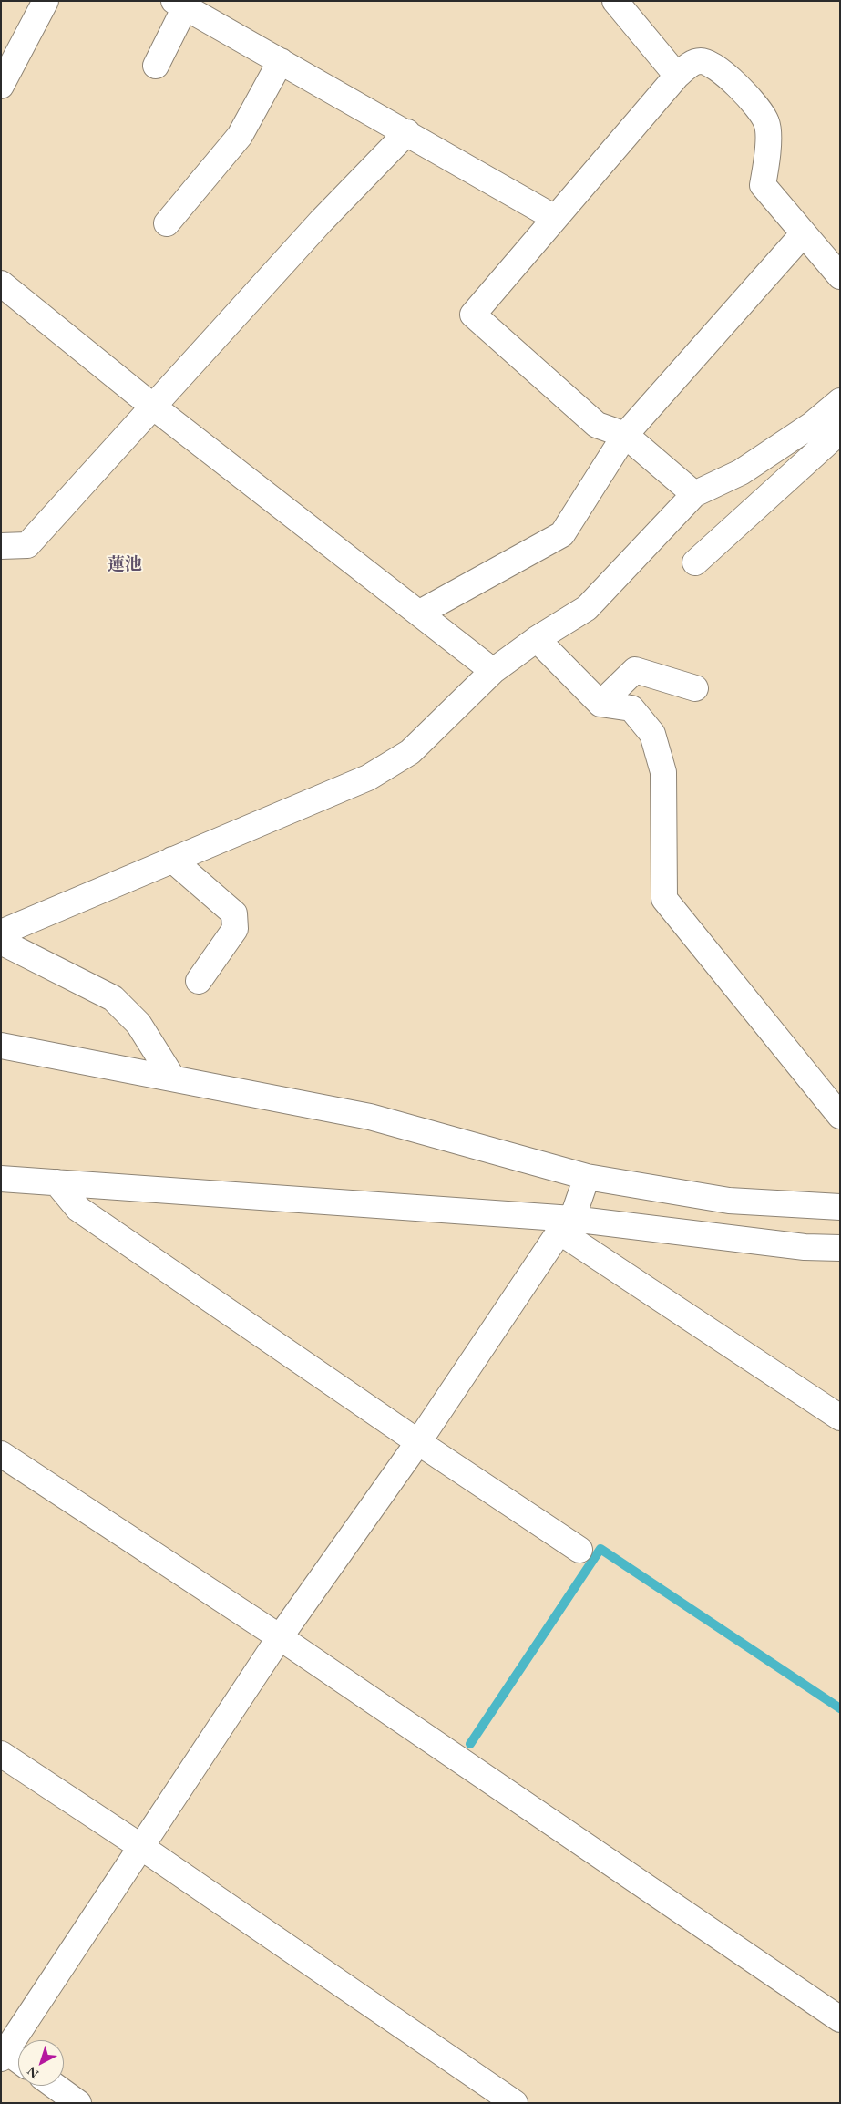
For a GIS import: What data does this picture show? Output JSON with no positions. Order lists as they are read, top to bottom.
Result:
{
  "districts": ["蓮池"],
  "north": "bottom left"
}
